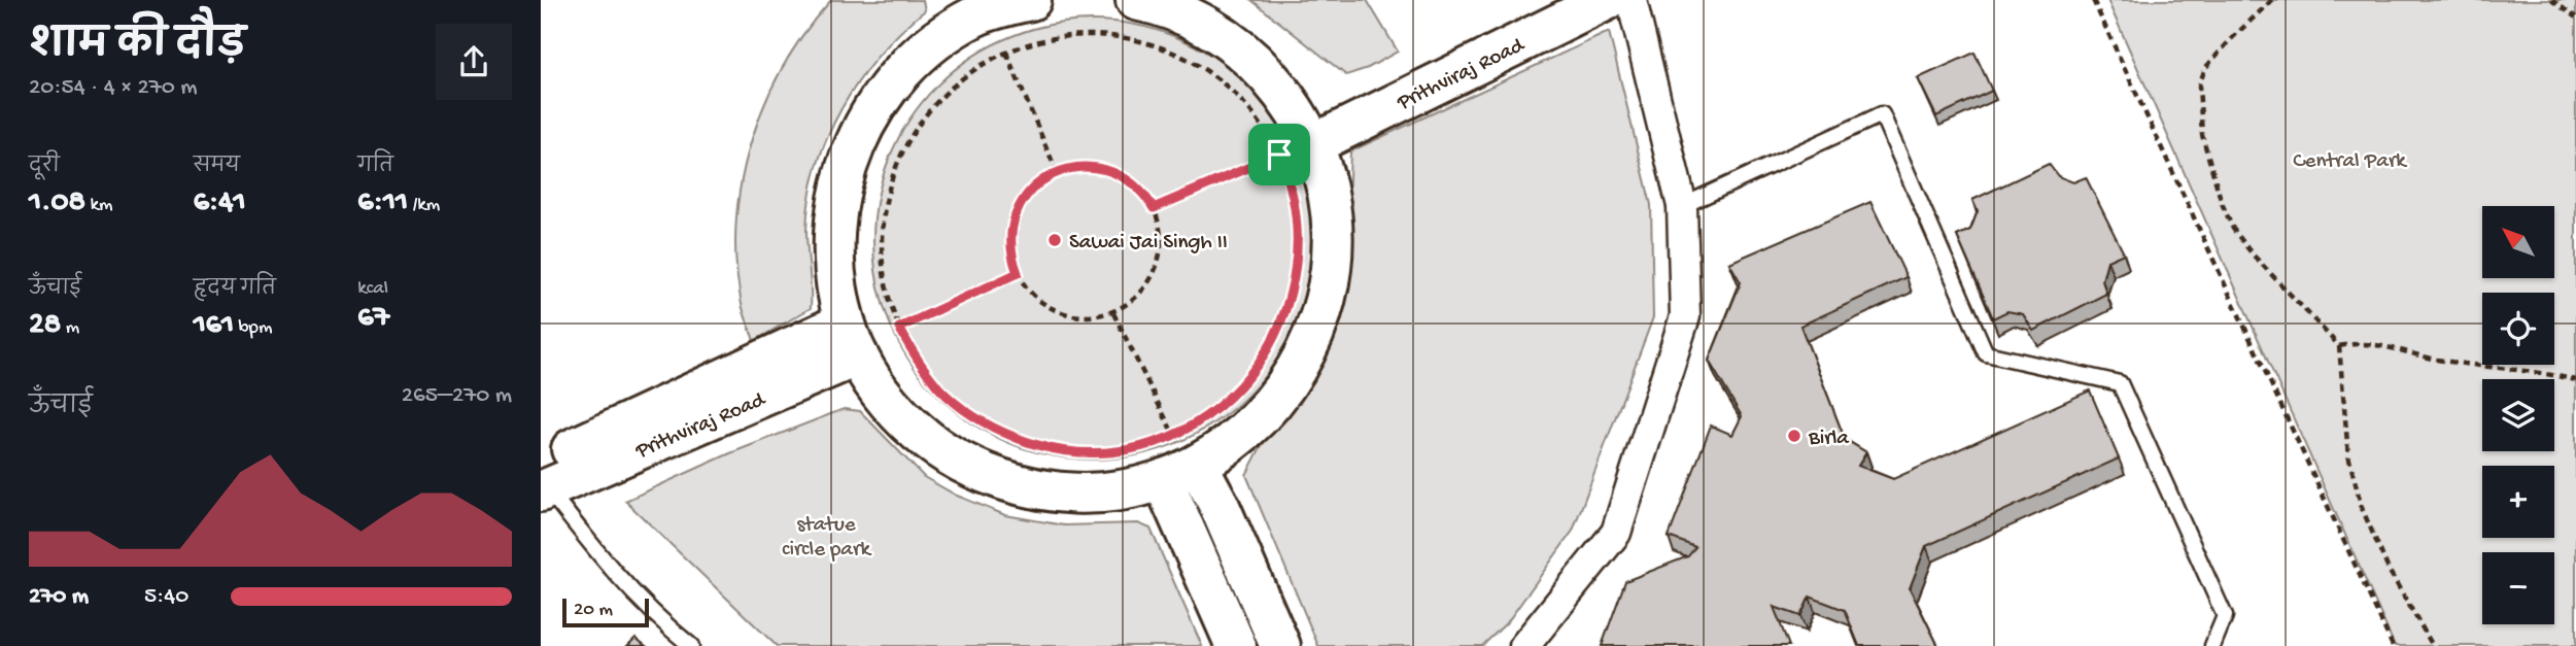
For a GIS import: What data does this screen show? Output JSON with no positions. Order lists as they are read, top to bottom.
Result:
{
  "streets": {
    "street": ["Prithviraj Road"]
  },
  "parks": ["Central Park", "statue circle park"],
  "places": ["Sawai Jai Singh II", "Birla"],
  "scale_bar": "20 m",
  "north": "top left",
  "page": {
    "heading": ["शाम की दौड़", "20:54 · 4 × 270 m"],
    "stats": [
      ["दूरी", "1.08 km"],
      ["समय", "6:41"],
      ["गति", "6:11 /km"],
      ["ऊँचाई", "28 m"],
      ["हृदय गति", "161 bpm"],
      ["kcal", "67"]
    ],
    "map_buttons": ["+", "−"],
    "chart": ["ऊँचाई", "265–270 m"],
    "list": [
      {
        "name": "270 m",
        "note": "5:40"
      }
    ],
    "scale": "20 m"
  }
}
